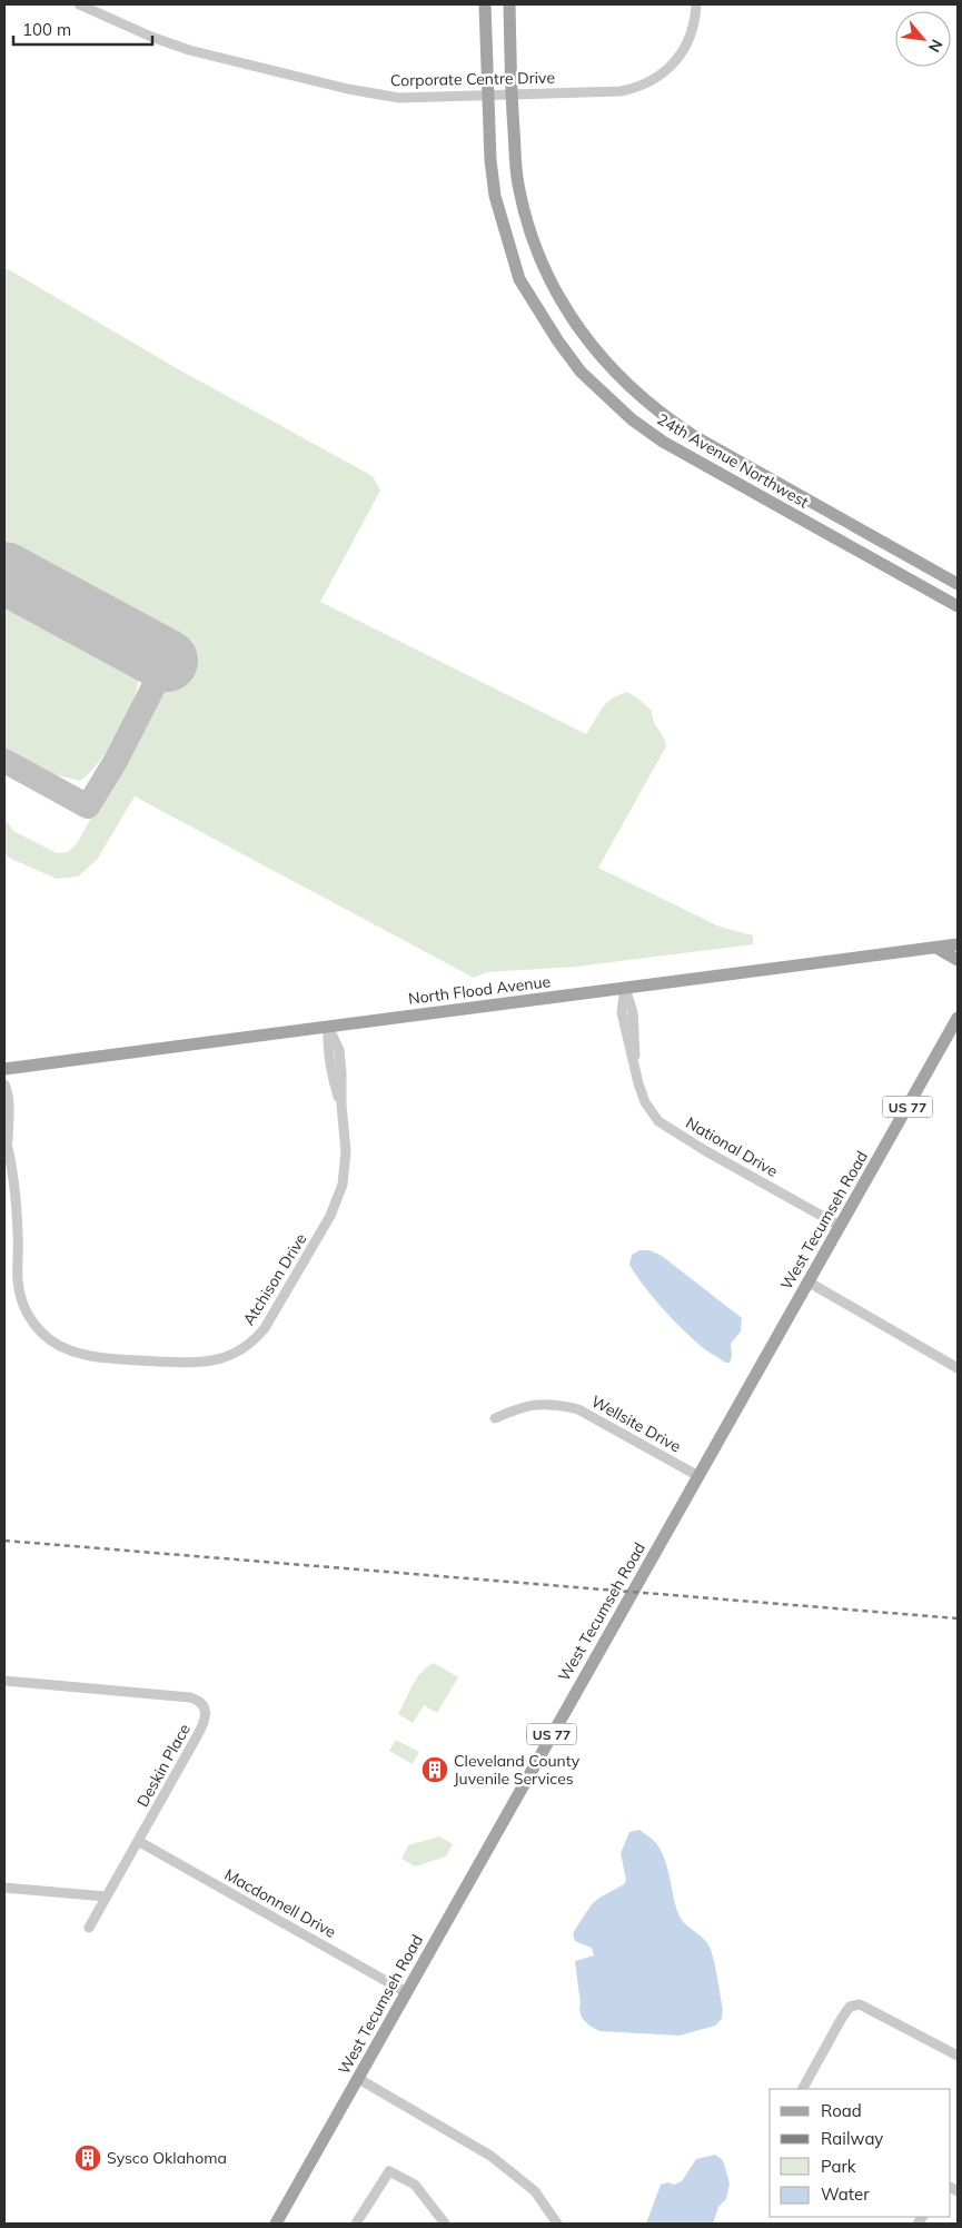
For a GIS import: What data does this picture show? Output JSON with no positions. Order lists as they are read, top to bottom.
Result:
{
  "streets": {
    "main road": [
      "24th Avenue Northwest",
      "North Flood Avenue",
      "US 77",
      "West Tecumseh Road"
    ],
    "street": [
      "Corporate Centre Drive",
      "National Drive",
      "Atchison Drive",
      "Wellsite Drive",
      "Deskin Place",
      "Macdonnell Drive"
    ]
  },
  "crossings": [
    ["Corporate Centre Drive", "24th Avenue Northwest"],
    ["North Flood Avenue", "National Drive"],
    ["North Flood Avenue", "Atchison Drive"],
    ["National Drive", "West Tecumseh Road"],
    ["West Tecumseh Road", "Wellsite Drive"],
    ["West Tecumseh Road", "Macdonnell Drive"],
    ["Deskin Place", "Macdonnell Drive"]
  ],
  "places": {
    "building": ["Cleveland County Juvenile Services", "Sysco Oklahoma"]
  },
  "legend": [
    "Road",
    "Railway",
    "Park",
    "Water"
  ],
  "scale_bar": "100 m",
  "north": "bottom right"
}
